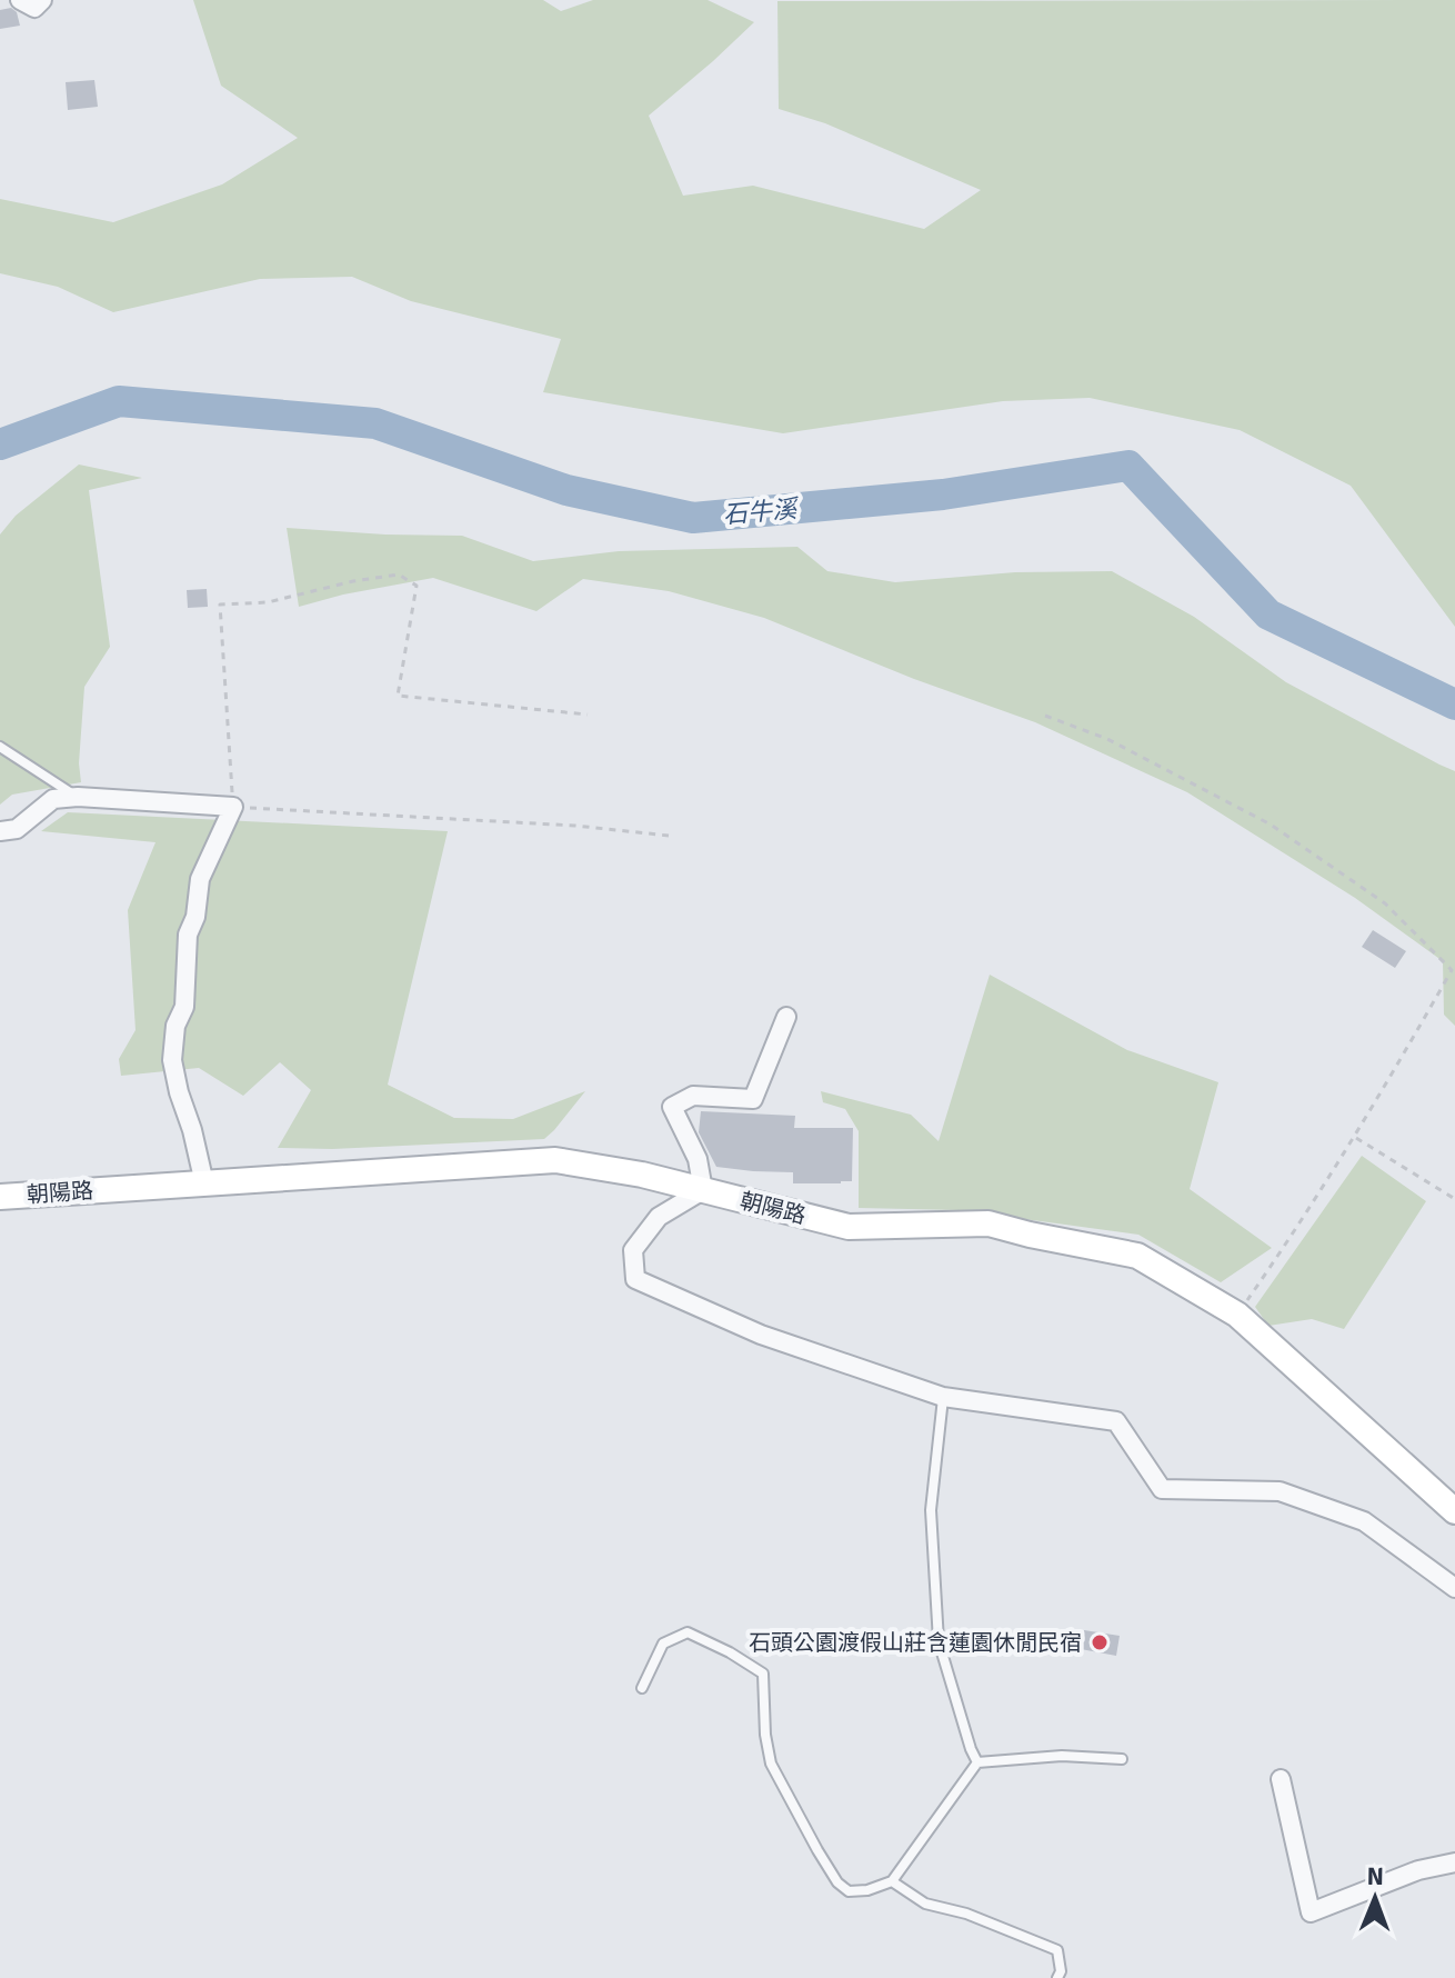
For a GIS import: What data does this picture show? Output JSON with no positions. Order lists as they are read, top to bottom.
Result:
{
  "streets": {
    "main road": ["朝陽路"]
  },
  "water": ["石牛溪"],
  "places": ["石頭公園渡假山莊含蓮園休閒民宿"],
  "north": "top"
}
